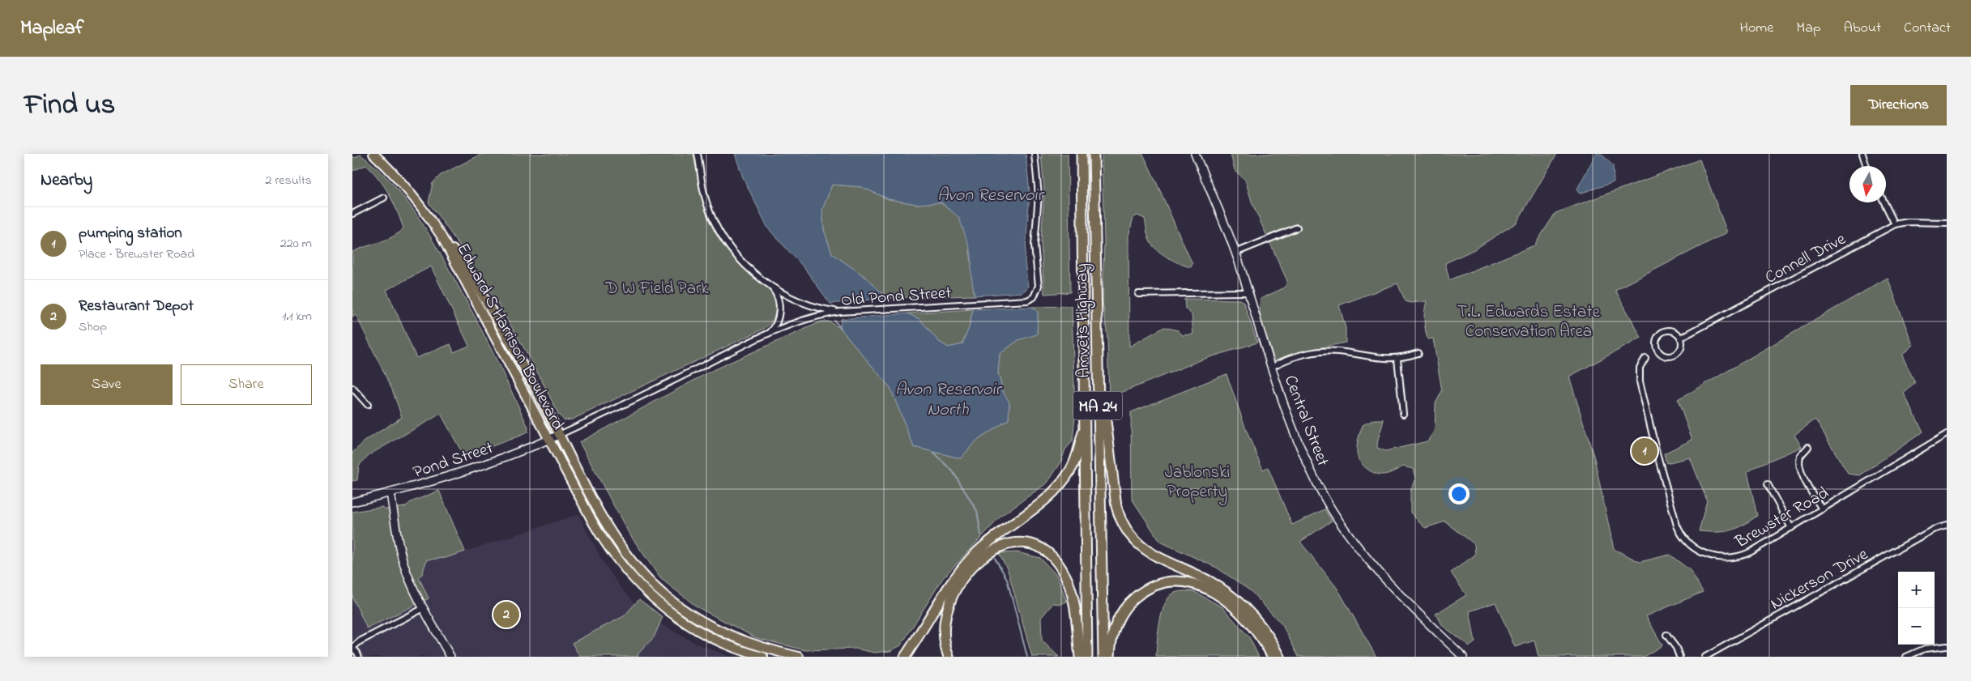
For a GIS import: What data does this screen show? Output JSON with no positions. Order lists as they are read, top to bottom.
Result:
{
  "streets": {
    "highway": ["Amvets Highway", "MA 24"],
    "main road": ["Edward S Harrison Boulevard"],
    "street": [
      "Connell Drive",
      "Old Pond Street",
      "Central Street",
      "Pond Street",
      "Brewster Road",
      "Nickerson Drive"
    ]
  },
  "crossings": [
    ["Old Pond Street", "Edward S Harrison Boulevard"],
    ["Old Pond Street", "Pond Street"],
    ["Edward S Harrison Boulevard", "Pond Street"]
  ],
  "water": ["Avon Reservoir", "Avon Reservoir North"],
  "parks": ["D W Field Park", "T.L. Edwards Estate Conservation Area", "Jablonski Property"],
  "north": "bottom",
  "page": {
    "header": "Mapleaf",
    "nav": [
      "Home",
      "Map",
      "About",
      "Contact"
    ],
    "title": "Find us",
    "buttons": [
      "Directions",
      ["Save", "Share"]
    ],
    "heading": ["Nearby", "2 results"],
    "list": [
      {
        "mark": "1",
        "name": "pumping station",
        "note": "Place · Brewster Road",
        "value": "220 m"
      },
      {
        "mark": "2",
        "name": "Restaurant Depot",
        "note": "Shop",
        "value": "1.1 km"
      }
    ],
    "pins": ["1", "2"],
    "map_buttons": ["+", "−"]
  }
}
